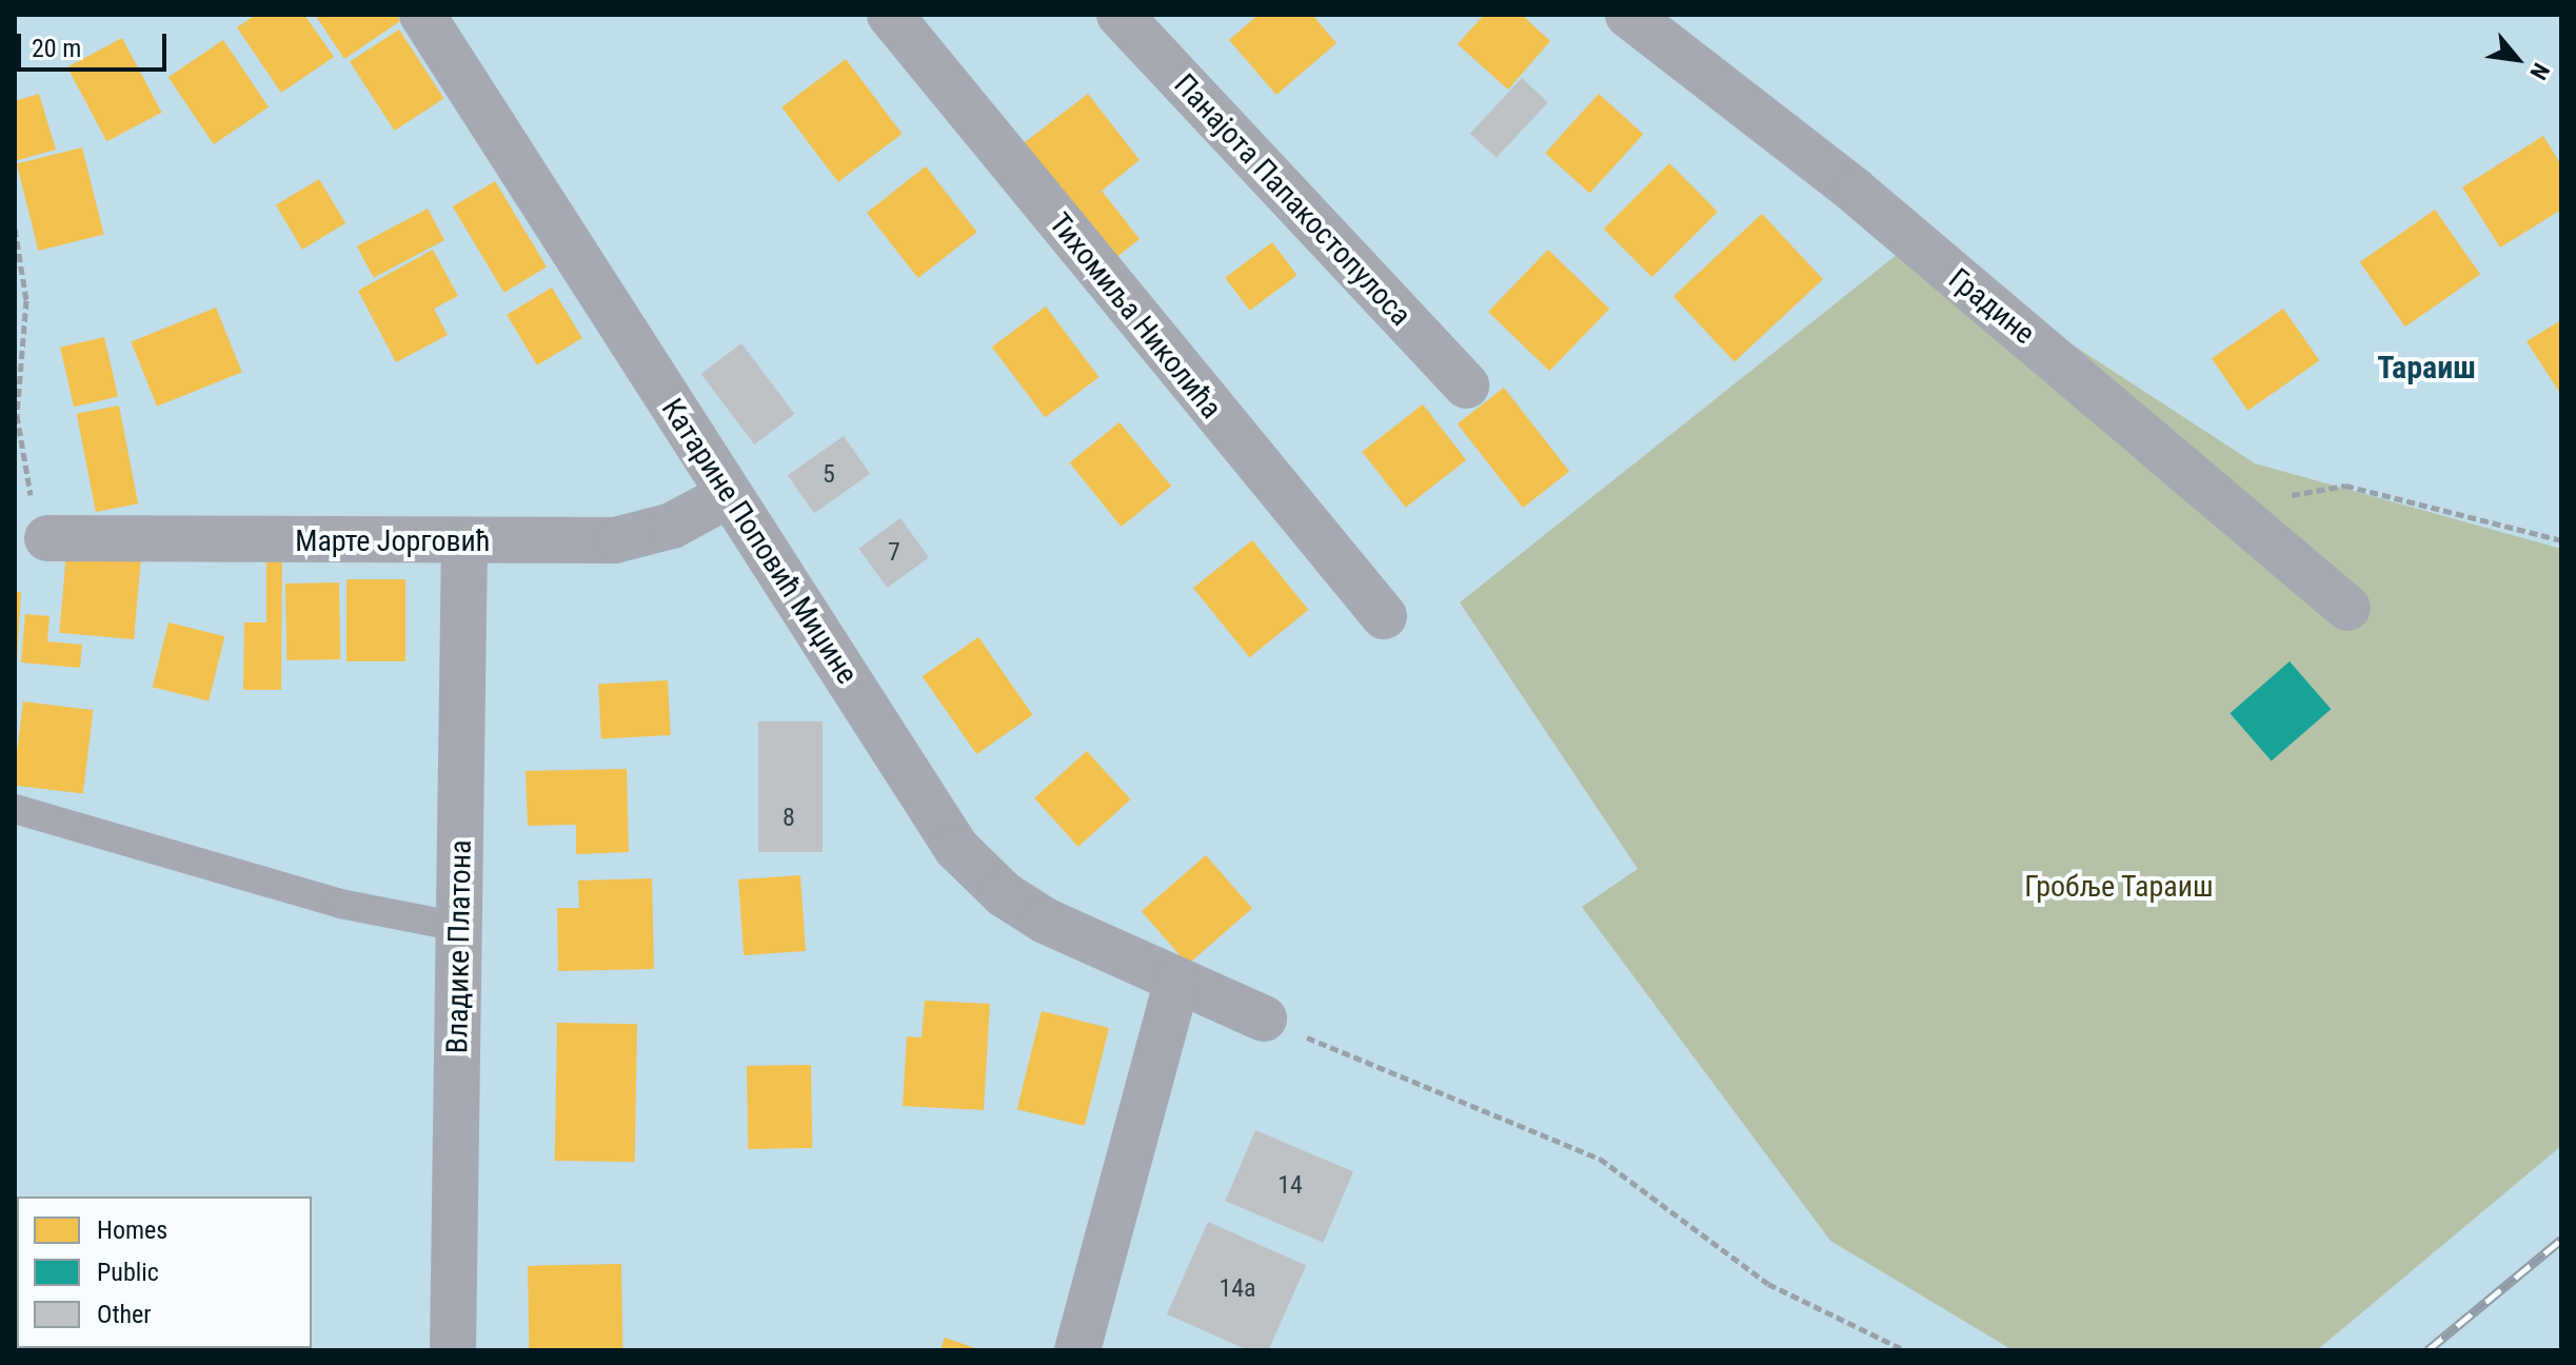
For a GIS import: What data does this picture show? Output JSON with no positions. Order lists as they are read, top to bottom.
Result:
{
  "streets": {
    "street": [
      "Панајота Папакостопулоса",
      "Градине",
      "Тихомиља Николића",
      "Марте Јорговић",
      "Катарине Поповић Миџине",
      "Владике Платона"
    ]
  },
  "crossings": [
    ["Марте Јорговић", "Катарине Поповић Миџине"],
    ["Марте Јорговић", "Владике Платона"]
  ],
  "districts": ["Тараиш"],
  "parks": ["Гробље Тараиш"],
  "house_numbers": [
    "5",
    "7",
    "8",
    "14",
    "14a"
  ],
  "legend": ["Homes", "Public", "Other"],
  "scale_bar": "20 m",
  "north": "bottom right"
}
